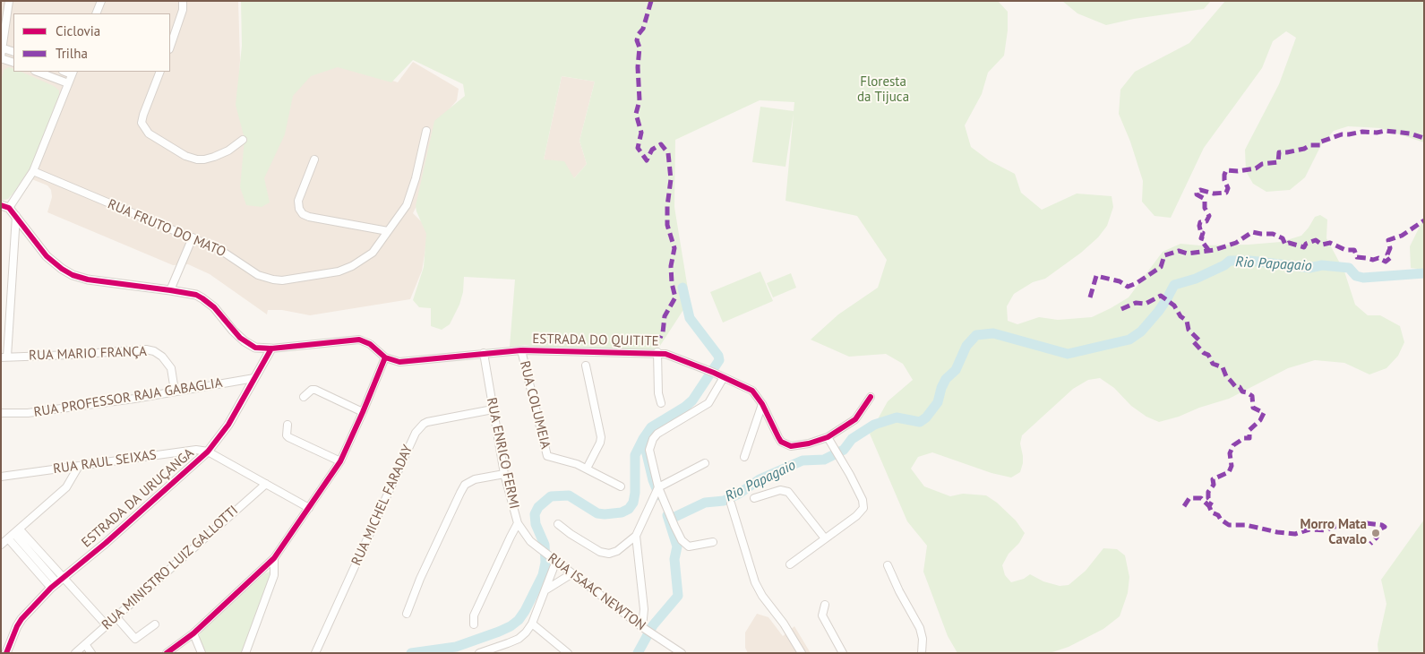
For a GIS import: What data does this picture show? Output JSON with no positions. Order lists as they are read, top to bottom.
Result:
{
  "streets": {
    "street": [
      "RUA FRUTO DO MATO",
      "ESTRADA DO QUITITE",
      "RUA MARIO FRANÇA",
      "RUA PROFESSOR RAJA GABAGLIA",
      "RUA COLUMEIA",
      "RUA ENRICO FERMI",
      "RUA RAUL SEIXAS",
      "ESTRADA DA URUÇANGA",
      "RUA MICHEL FARADAY",
      "RUA MINISTRO LUIZ GALLOTTI",
      "RUA ISAAC NEWTON"
    ]
  },
  "crossings": [
    ["ESTRADA DO QUITITE", "RUA COLUMEIA"],
    ["ESTRADA DO QUITITE", "RUA ENRICO FERMI"],
    ["RUA MARIO FRANÇA", "RUA PROFESSOR RAJA GABAGLIA"],
    ["RUA PROFESSOR RAJA GABAGLIA", "ESTRADA DA URUÇANGA"],
    ["RUA ENRICO FERMI", "RUA MICHEL FARADAY"],
    ["RUA ENRICO FERMI", "RUA ISAAC NEWTON"],
    ["RUA RAUL SEIXAS", "ESTRADA DA URUÇANGA"]
  ],
  "water": ["Rio Papagaio"],
  "parks": ["Floresta da Tijuca"],
  "places": ["Morro Mata Cavalo"],
  "legend": ["Ciclovia", "Trilha"]
}
